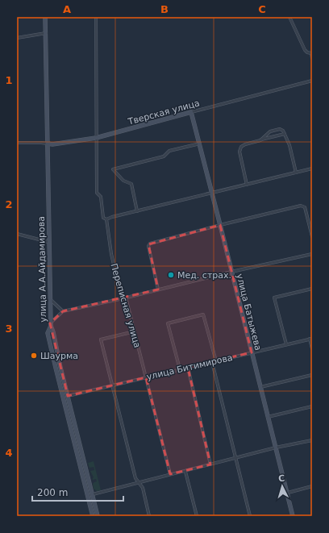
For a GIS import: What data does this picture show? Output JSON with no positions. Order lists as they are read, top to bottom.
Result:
{
  "streets": {
    "main road": ["Тверская улица", "улица А.А.Айдамирова", "улица Батыжева"],
    "street": ["Переписная улица", "улица Битимирова"]
  },
  "crossings": [
    ["Тверская улица", "улица А.А.Айдамирова"],
    ["Тверская улица", "Переписная улица"],
    ["Тверская улица", "улица Батыжева"],
    ["улица А.А.Айдамирова", "улица Битимирова"],
    ["Переписная улица", "улица Битимирова"],
    ["улица Батыжева", "улица Битимирова"]
  ],
  "places": ["Мед. страх.", "Шаурма"],
  "scale_bar": "200 m",
  "north": "top",
  "grid": {
    "columns": ["A", "B", "C"],
    "rows": [
      "1",
      "2",
      "3",
      "4"
    ]
  }
}
